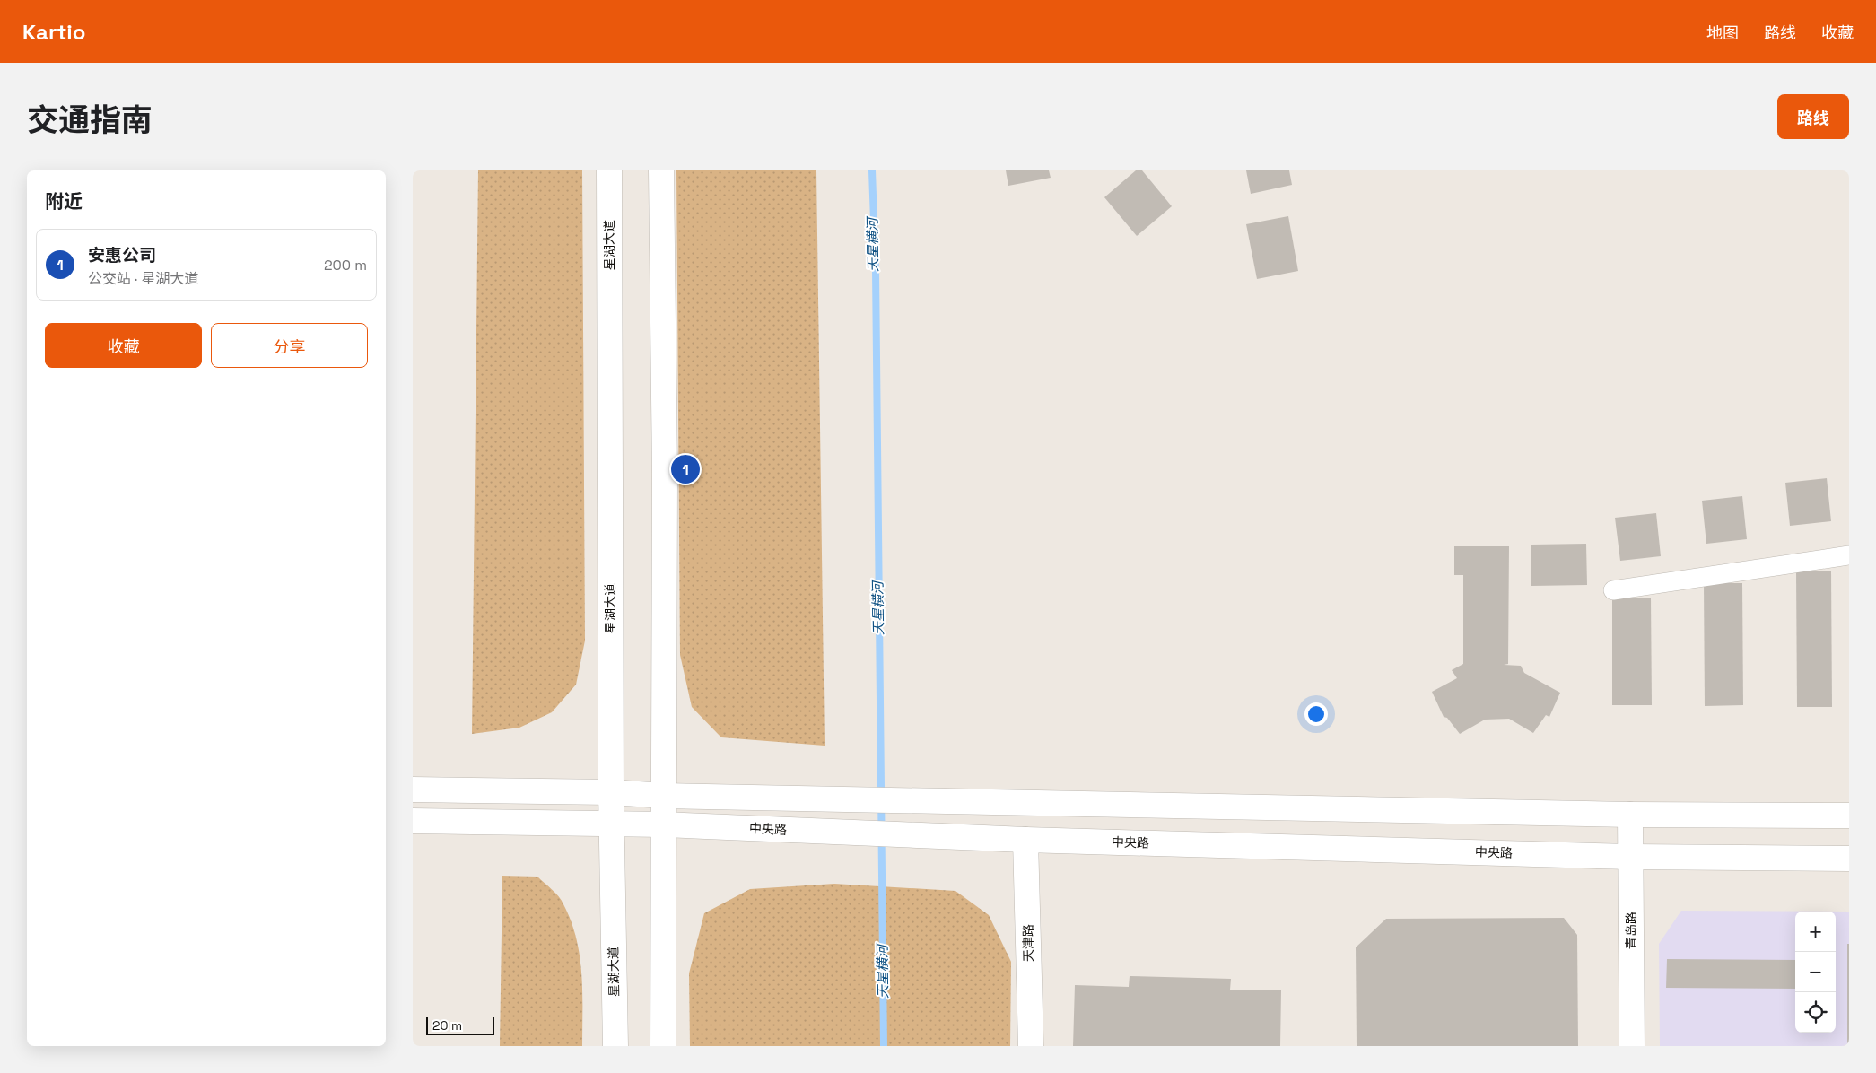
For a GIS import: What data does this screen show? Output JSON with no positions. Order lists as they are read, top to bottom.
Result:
{
  "streets": {
    "street": [
      "星湖大道",
      "中央路",
      "青岛路",
      "天津路"
    ]
  },
  "crossings": [
    ["星湖大道", "中央路"],
    ["中央路", "青岛路"],
    ["中央路", "天津路"]
  ],
  "water": ["天星横河"],
  "scale_bar": "20 m",
  "page": {
    "header": "Kartio",
    "nav": ["地图", "路线", "收藏"],
    "title": "交通指南",
    "buttons": [
      "路线",
      ["收藏", "分享"]
    ],
    "heading": "附近",
    "list": [
      {
        "mark": "1",
        "name": "安惠公司",
        "note": "公交站 · 星湖大道",
        "value": "200 m"
      }
    ],
    "pins": "1",
    "map_buttons": ["+", "−"],
    "scale": "20 m"
  }
}
